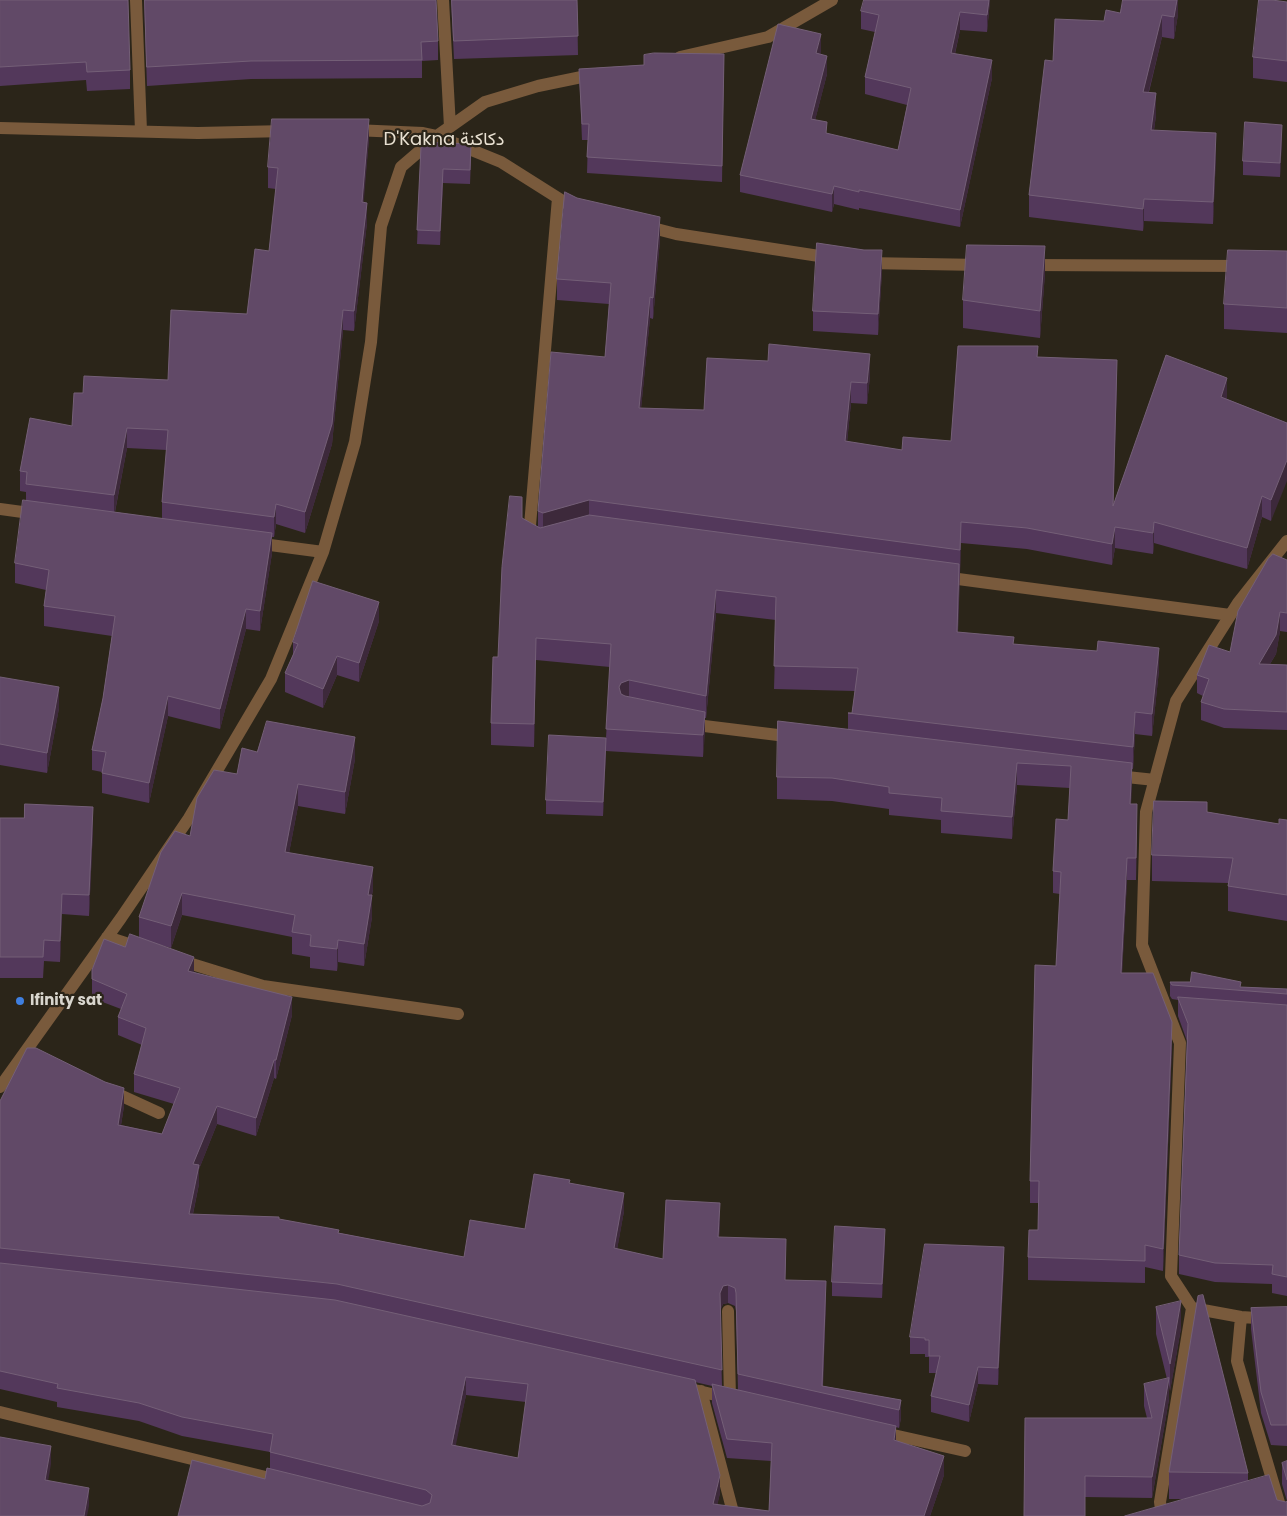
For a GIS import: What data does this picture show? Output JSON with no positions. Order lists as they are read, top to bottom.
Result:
{
  "districts": ["D'Kakna دكاكنة"],
  "places": ["Ifinity sat"]
}
